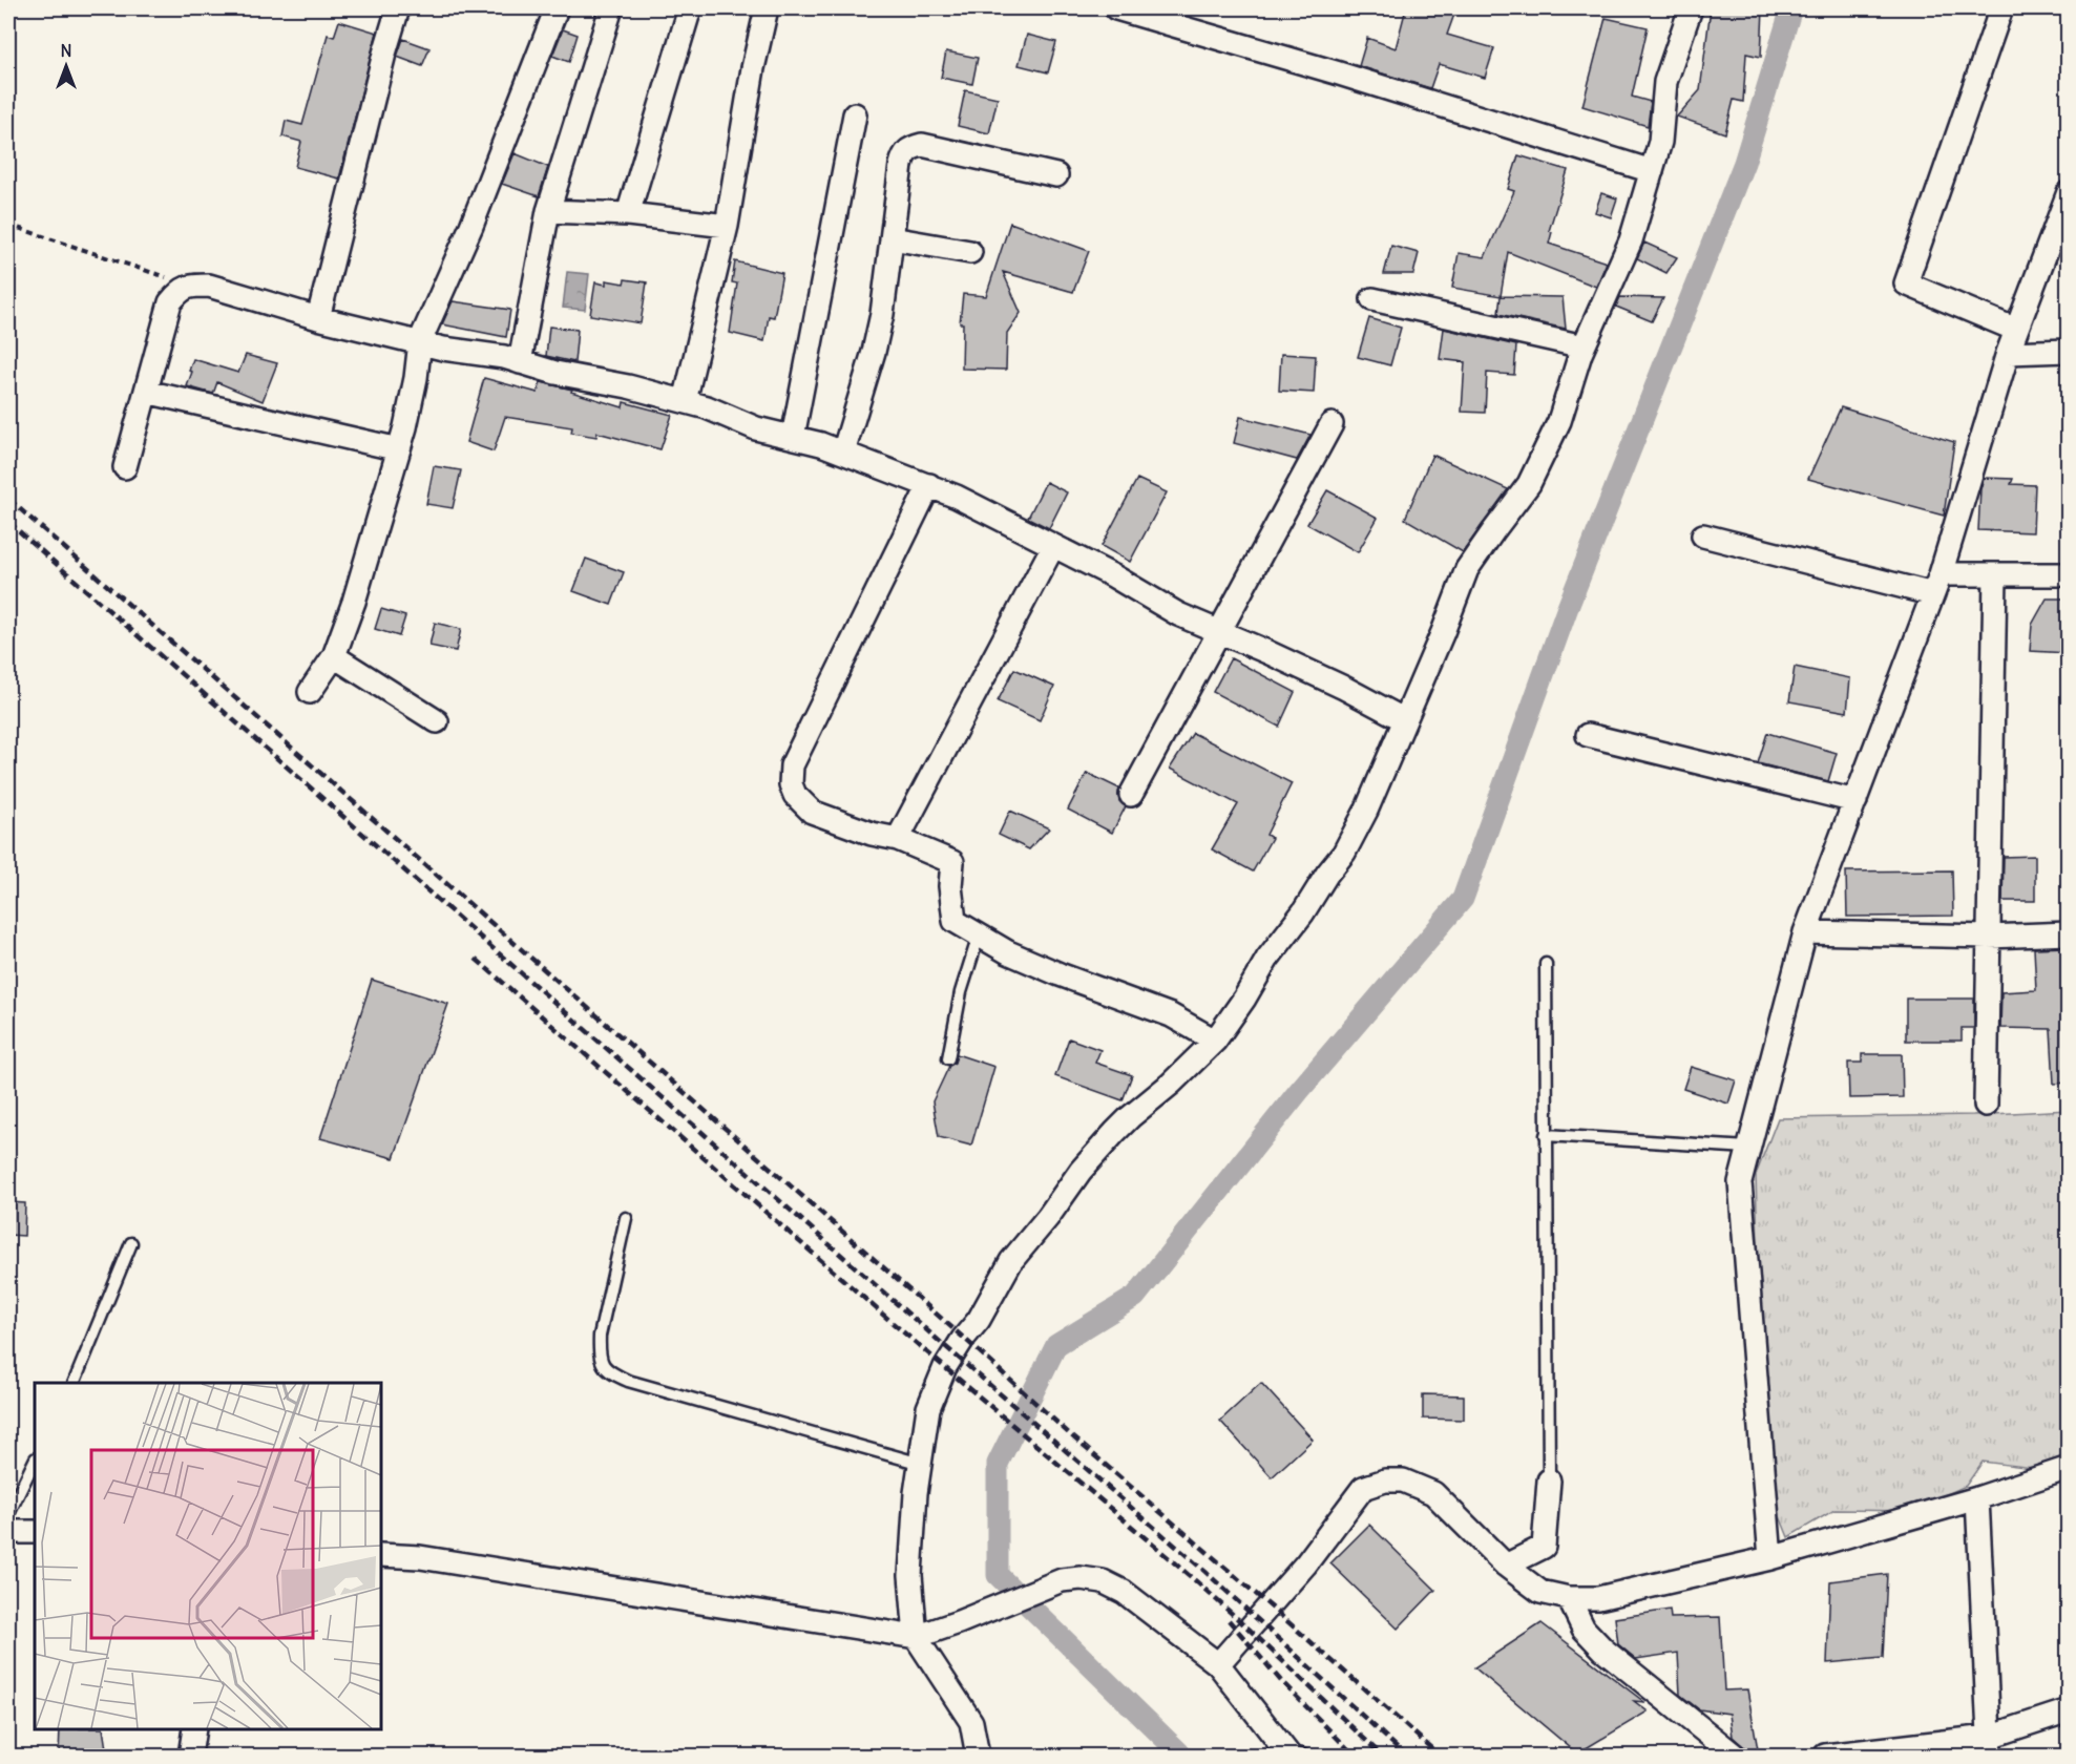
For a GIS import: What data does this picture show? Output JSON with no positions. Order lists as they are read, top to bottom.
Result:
{
  "north": "top"
}
